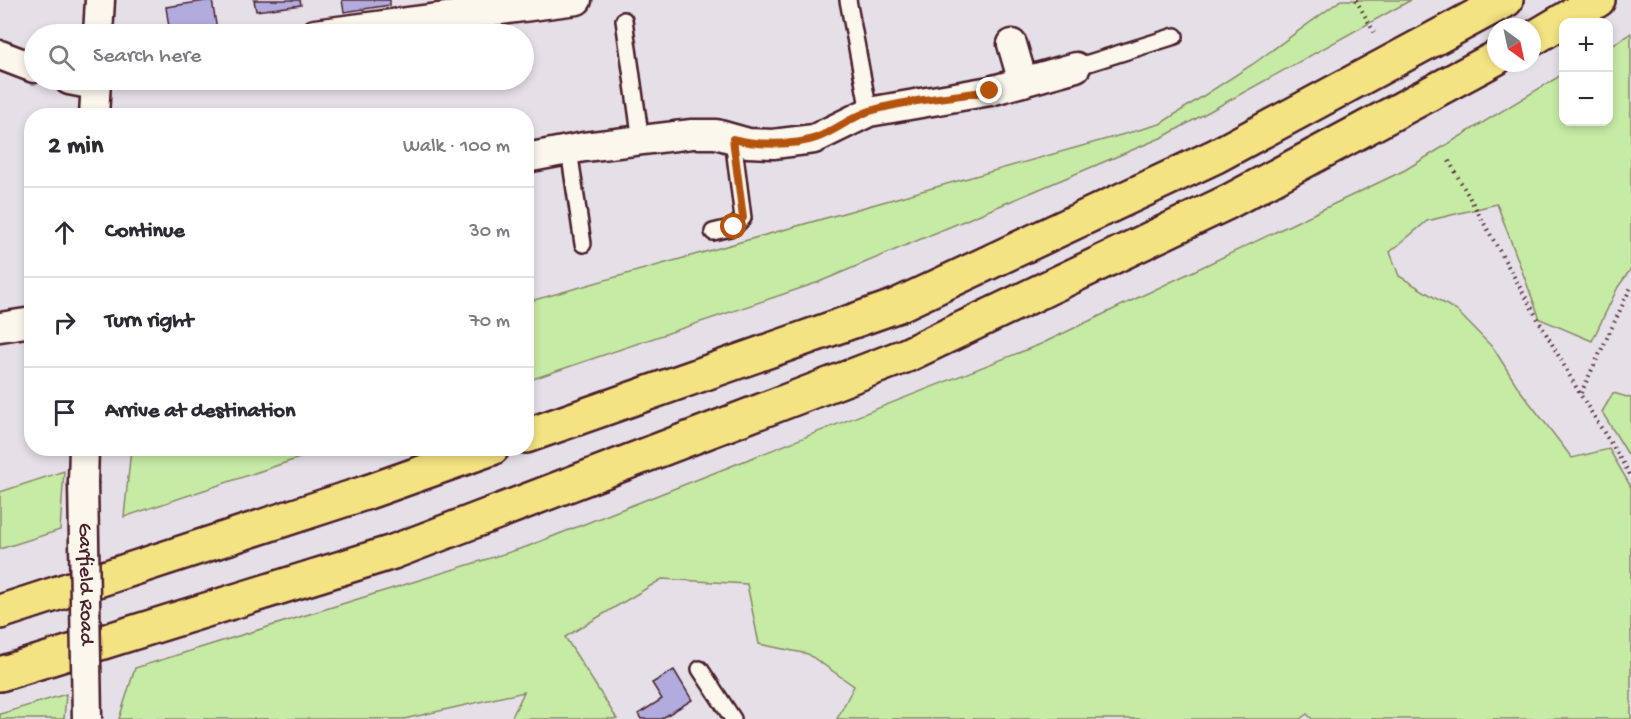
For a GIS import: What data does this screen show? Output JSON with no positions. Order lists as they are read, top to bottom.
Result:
{
  "streets": {
    "street": ["Garfield Road"]
  },
  "north": "bottom right",
  "page": {
    "map_buttons": ["+", "−"],
    "search": "Search here",
    "heading": ["2 min", "Walk · 100 m"],
    "list": [
      ["Continue", "30 m"],
      ["Turn right", "70 m"],
      "Arrive at destination"
    ]
  }
}
